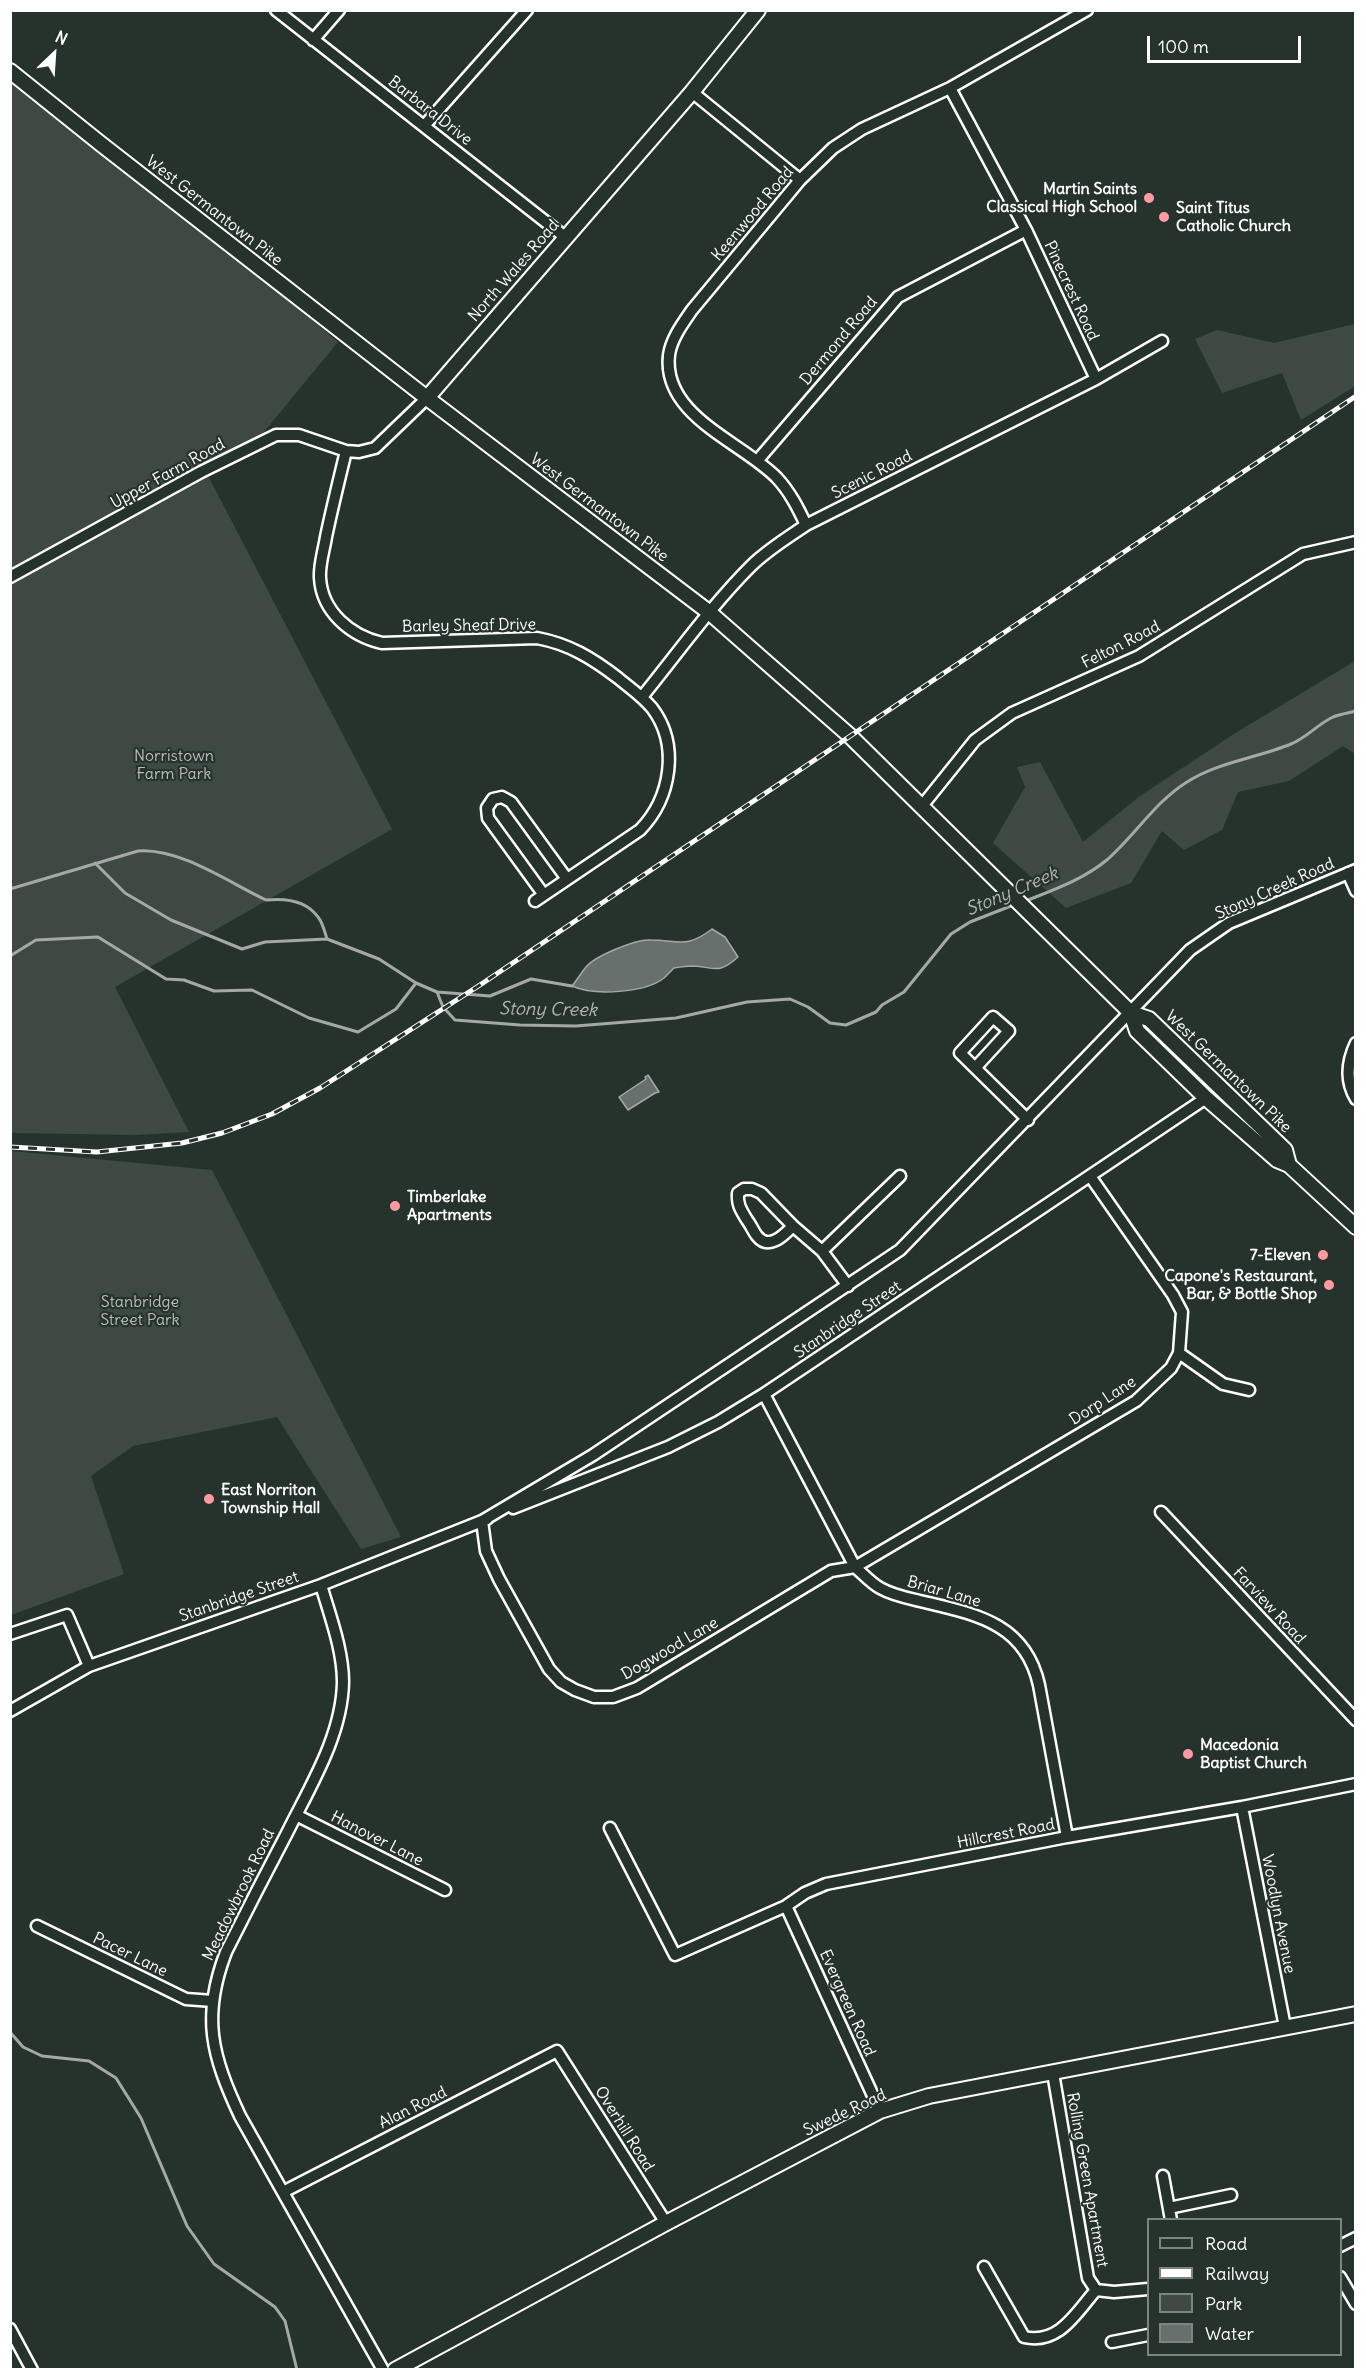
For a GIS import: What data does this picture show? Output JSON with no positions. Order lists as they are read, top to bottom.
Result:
{
  "streets": {
    "main road": ["West Germantown Pike", "North Wales Road", "Swede Road"],
    "street": [
      "Barbara Drive",
      "Keenwood Road",
      "Pinecrest Road",
      "Dermond Road",
      "Upper Farm Road",
      "Scenic Road",
      "Barley Sheaf Drive",
      "Felton Road",
      "Stony Creek Road",
      "Stanbridge Street",
      "Dorp Lane",
      "Briar Lane",
      "Farview Road",
      "Dogwood Lane",
      "Hillcrest Road",
      "Hanover Lane",
      "Meadowbrook Road",
      "Woodlyn Avenue",
      "Pacer Lane",
      "Evergreen Road",
      "Alan Road",
      "Overhill Road",
      "Rolling Green Apartment"
    ]
  },
  "crossings": [
    ["Barbara Drive", "North Wales Road"],
    ["West Germantown Pike", "North Wales Road"],
    ["West Germantown Pike", "Scenic Road"],
    ["West Germantown Pike", "Felton Road"],
    ["West Germantown Pike", "Stony Creek Road"],
    ["West Germantown Pike", "Stanbridge Street"],
    ["Keenwood Road", "Pinecrest Road"],
    ["Keenwood Road", "Dermond Road"],
    ["Keenwood Road", "Scenic Road"],
    ["North Wales Road", "Upper Farm Road"],
    ["North Wales Road", "Barley Sheaf Drive"],
    ["Pinecrest Road", "Dermond Road"],
    ["Pinecrest Road", "Scenic Road"],
    ["Upper Farm Road", "Barley Sheaf Drive"],
    ["Scenic Road", "Barley Sheaf Drive"],
    ["Stony Creek Road", "Stanbridge Street"],
    ["Stanbridge Street", "Briar Lane"],
    ["Stanbridge Street", "Dogwood Lane"],
    ["Stanbridge Street", "Meadowbrook Road"],
    ["Dorp Lane", "Briar Lane"],
    ["Dorp Lane", "Dogwood Lane"],
    ["Briar Lane", "Dogwood Lane"],
    ["Briar Lane", "Hillcrest Road"],
    ["Hillcrest Road", "Woodlyn Avenue"],
    ["Hillcrest Road", "Evergreen Road"],
    ["Hanover Lane", "Meadowbrook Road"],
    ["Meadowbrook Road", "Pacer Lane"],
    ["Meadowbrook Road", "Alan Road"],
    ["Woodlyn Avenue", "Swede Road"],
    ["Evergreen Road", "Swede Road"],
    ["Alan Road", "Overhill Road"],
    ["Swede Road", "Overhill Road"],
    ["Swede Road", "Rolling Green Apartment"]
  ],
  "water": ["Stony Creek"],
  "parks": ["Norristown Farm Park", "Stanbridge Street Park"],
  "places": [
    "Martin Saints Classical High School",
    "Saint Titus Catholic Church",
    "Timberlake Apartments",
    "7-Eleven",
    "Capone's Restaurant, Bar, & Bottle Shop",
    "East Norriton Township Hall",
    "Macedonia Baptist Church"
  ],
  "legend": [
    "Road",
    "Railway",
    "Park",
    "Water"
  ],
  "scale_bar": "100 m",
  "north": "top right"
}
